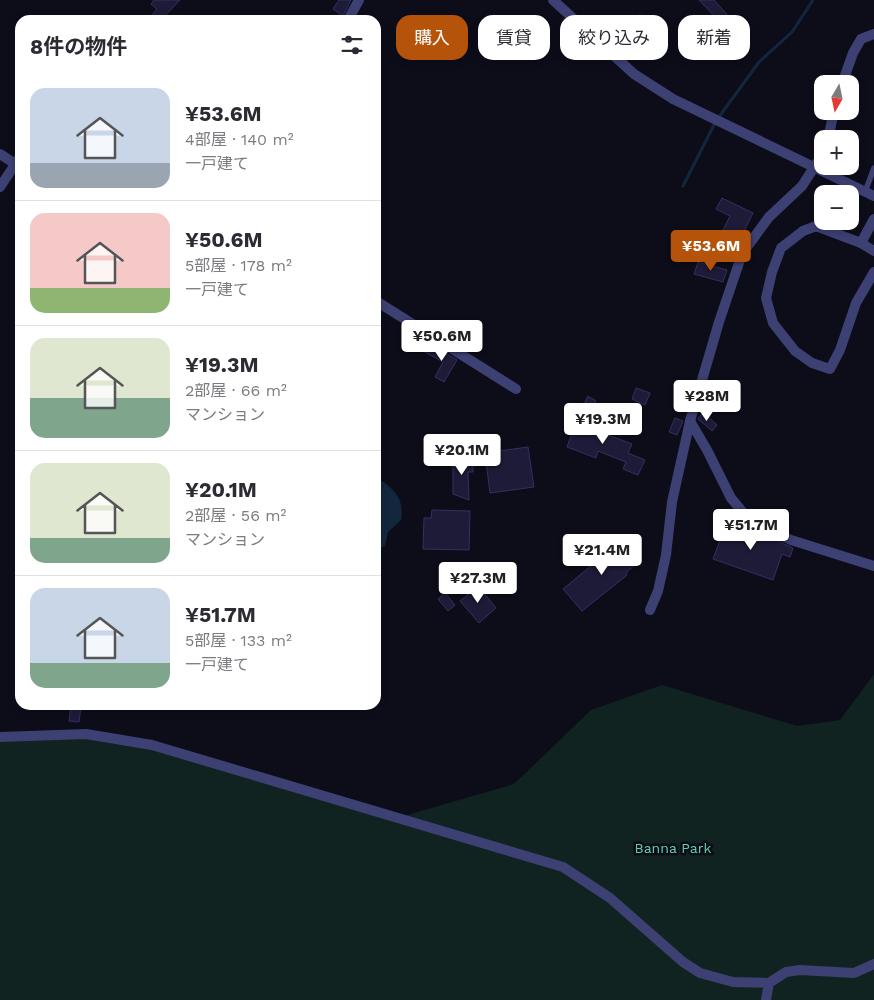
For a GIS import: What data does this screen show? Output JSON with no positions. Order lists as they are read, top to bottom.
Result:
{
  "parks": ["Banna Park"],
  "north": "bottom",
  "page": {
    "chip": [
      "購入",
      "賃貸",
      "絞り込み",
      "新着"
    ],
    "heading": "8件の物件",
    "map_buttons": ["+", "−"],
    "list": [
      {
        "name": "¥53.6M",
        "note": "4部屋 · 140 m² · 一戸建て"
      },
      {
        "name": "¥50.6M",
        "note": "5部屋 · 178 m² · 一戸建て"
      },
      {
        "name": "¥19.3M",
        "note": "2部屋 · 66 m² · マンション"
      },
      {
        "name": "¥20.1M",
        "note": "2部屋 · 56 m² · マンション"
      },
      {
        "name": "¥51.7M",
        "note": "5部屋 · 133 m² · 一戸建て"
      }
    ],
    "price": [
      "¥53.6M",
      "¥50.6M",
      "¥28M",
      "¥19.3M",
      "¥20.1M",
      "¥51.7M",
      "¥21.4M",
      "¥27.3M"
    ]
  }
}
